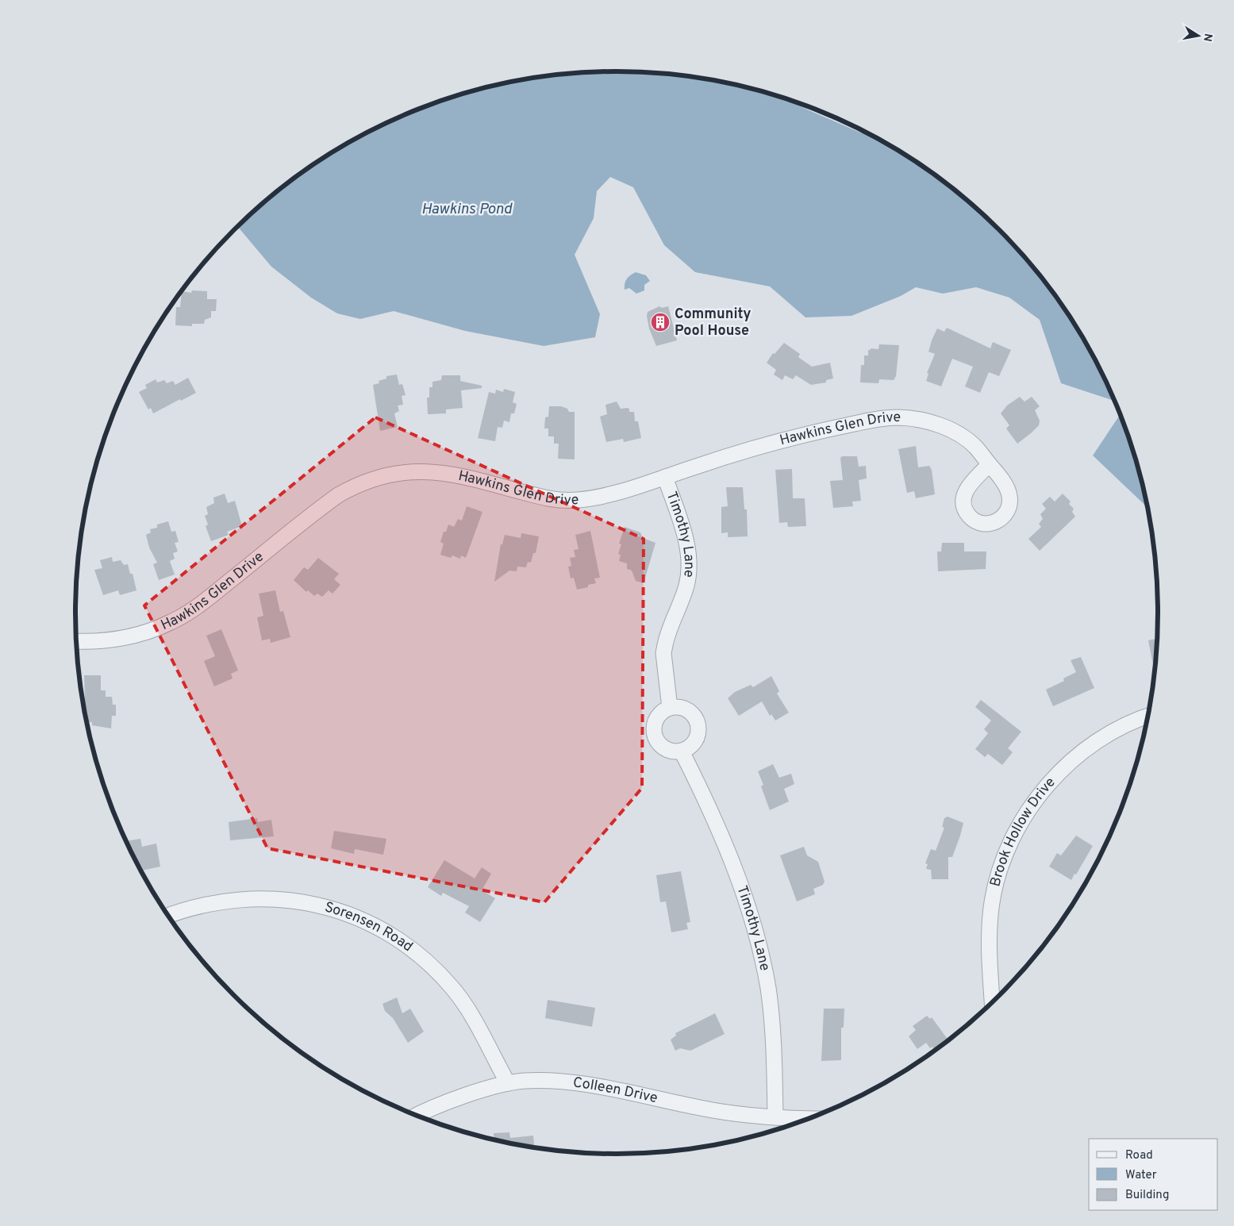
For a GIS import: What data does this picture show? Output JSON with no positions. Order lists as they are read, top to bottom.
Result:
{
  "streets": {
    "street": [
      "Hawkins Glen Drive",
      "Timothy Lane",
      "Brook Hollow Drive",
      "Sorensen Road",
      "Colleen Drive"
    ]
  },
  "crossings": [
    ["Hawkins Glen Drive", "Timothy Lane"],
    ["Timothy Lane", "Colleen Drive"],
    ["Sorensen Road", "Colleen Drive"]
  ],
  "water": ["Hawkins Pond"],
  "places": {
    "building": ["Community Pool House"]
  },
  "legend": ["Road", "Water", "Building"],
  "north": "right"
}
